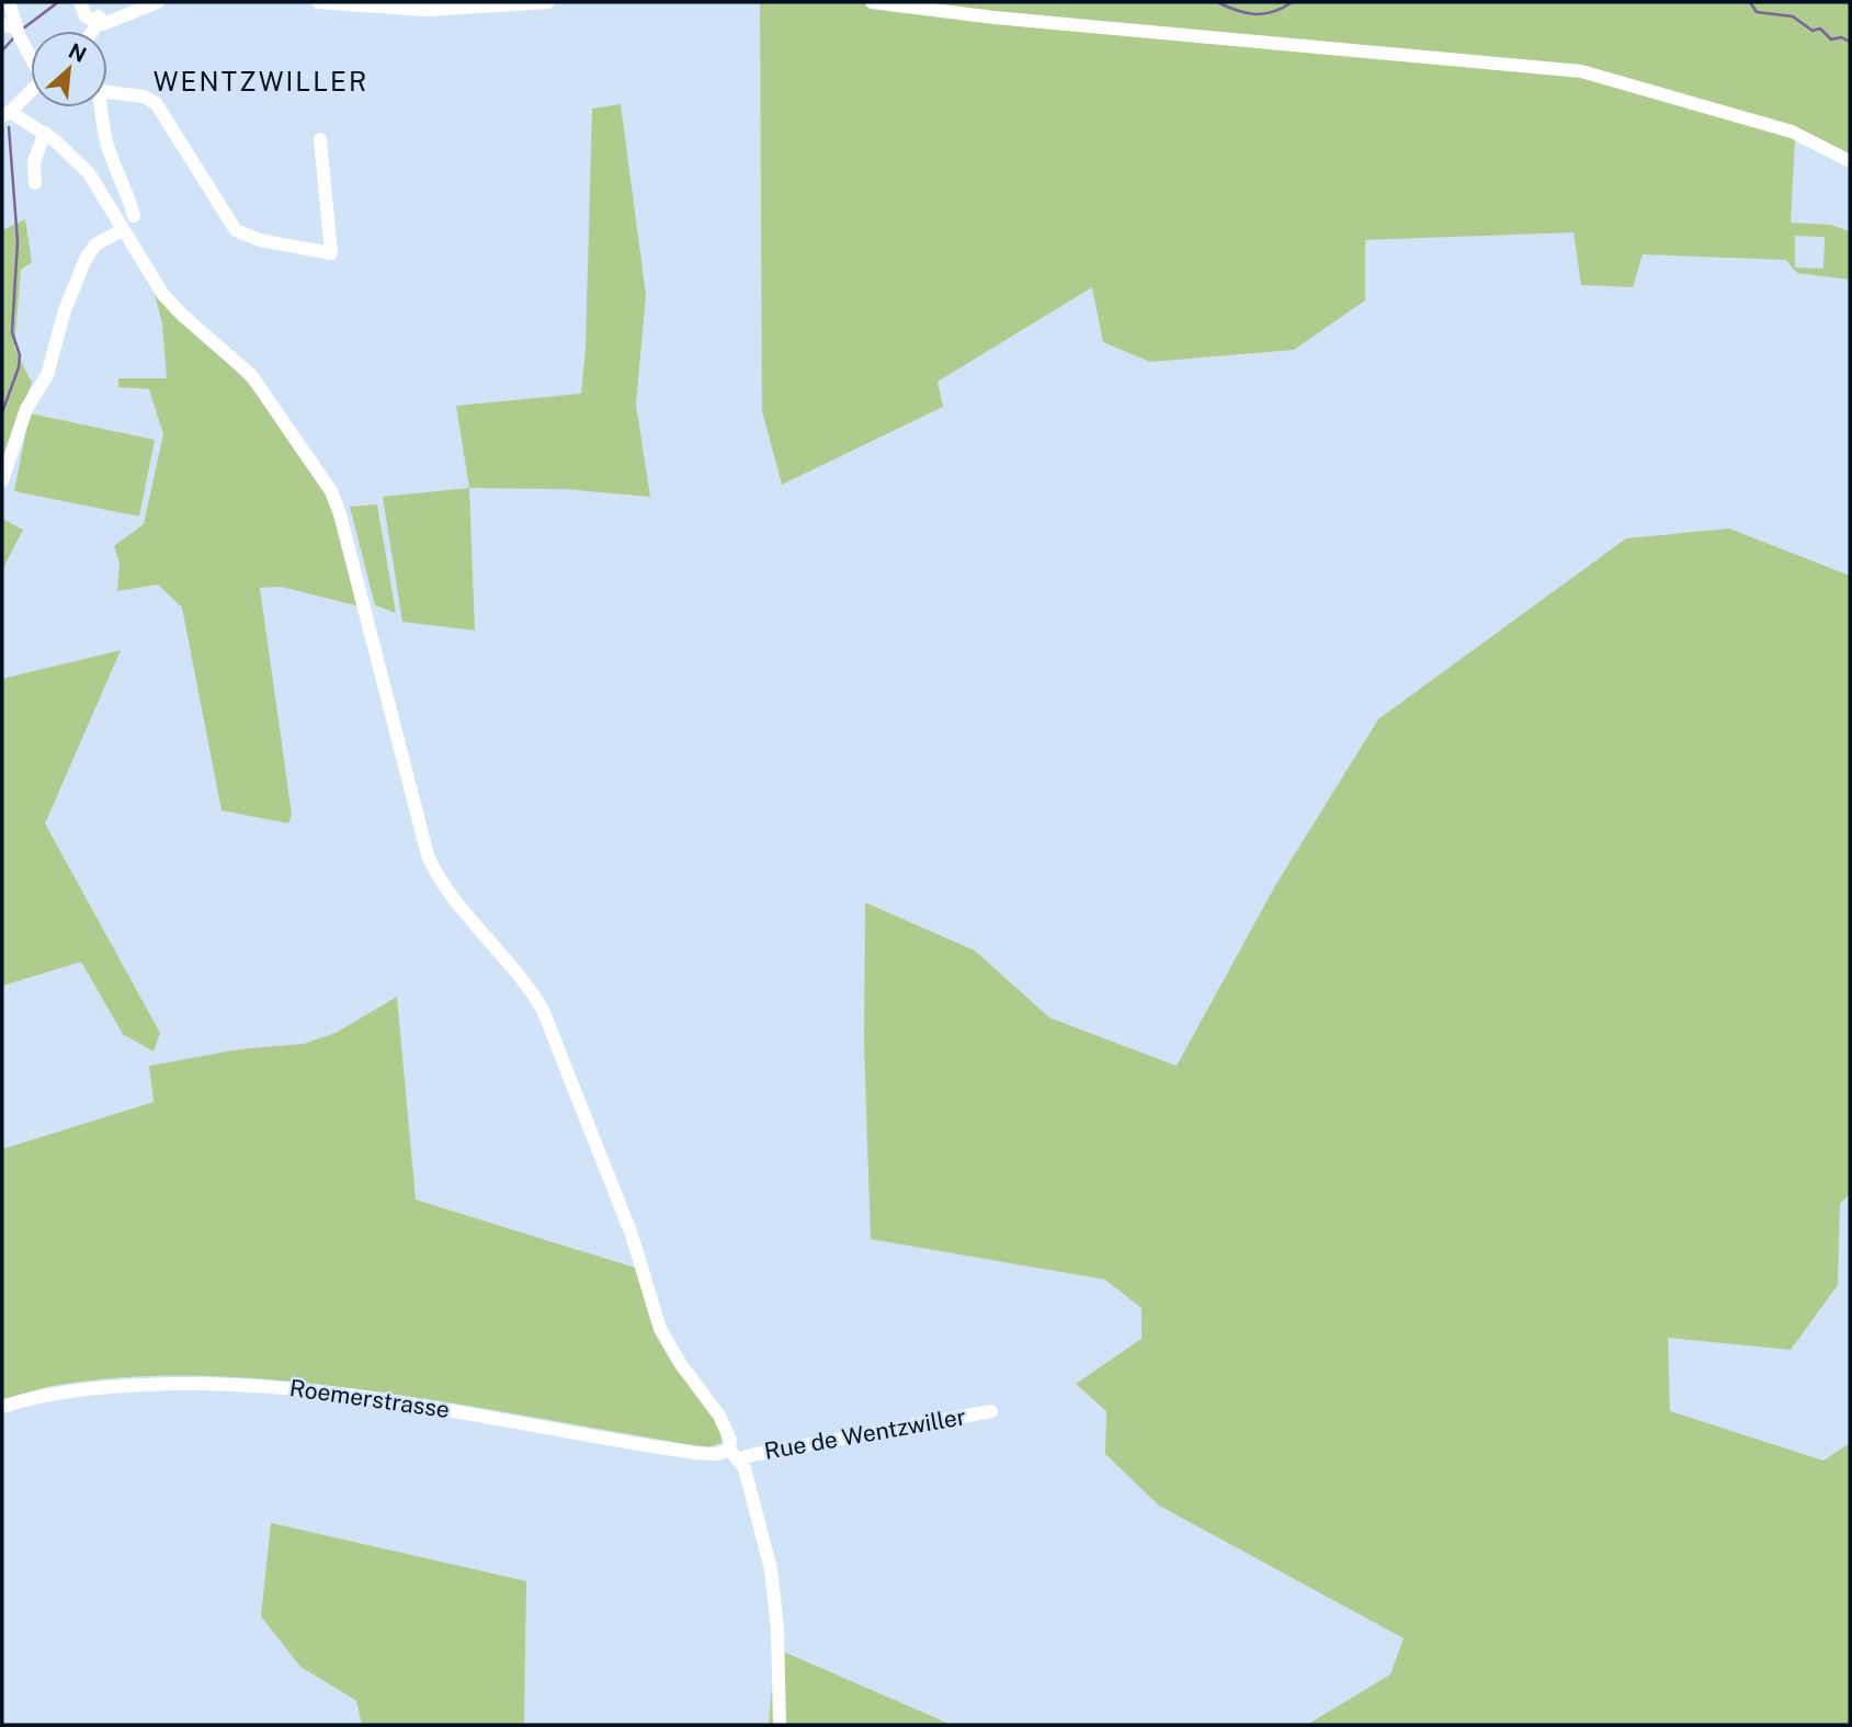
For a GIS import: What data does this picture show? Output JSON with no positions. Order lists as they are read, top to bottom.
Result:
{
  "streets": {
    "street": ["Roemerstrasse", "Rue de Wentzwiller"]
  },
  "crossings": [
    ["Roemerstrasse", "Rue de Wentzwiller"]
  ],
  "districts": ["WENTZWILLER"],
  "north": "top right"
}
